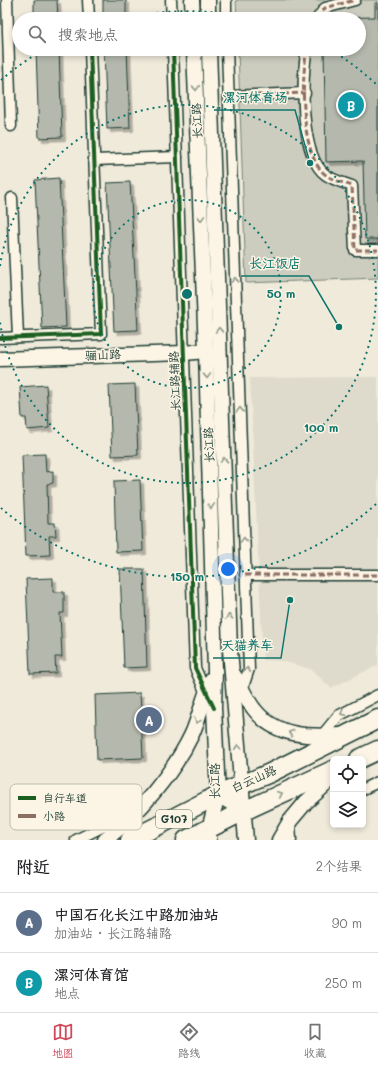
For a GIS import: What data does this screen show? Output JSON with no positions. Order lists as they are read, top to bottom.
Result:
{
  "streets": {
    "highway": ["白云山路", "G107"],
    "main road": ["长江路", "骊山路"],
    "street": ["长江路辅路"]
  },
  "crossings": [
    ["长江路", "骊山路"],
    ["长江路", "长江路辅路"],
    ["长江路", "白云山路"],
    ["骊山路", "长江路辅路"]
  ],
  "places": ["漯河体育场", "长江饭店", "天猫养车"],
  "legend": ["自行车道", "小路"],
  "page": {
    "search": "搜索地点",
    "pins": ["B", "A"],
    "heading": ["附近", "2个结果"],
    "list": [
      {
        "mark": "A",
        "name": "中国石化长江中路加油站",
        "note": "加油站 · 长江路辅路",
        "value": "90 m"
      },
      {
        "mark": "B",
        "name": "漯河体育馆",
        "note": "地点",
        "value": "250 m"
      }
    ],
    "nav": ["地图", "路线", "收藏"]
  },
  "rings": ["50 m", "100 m", "150 m"]
}
